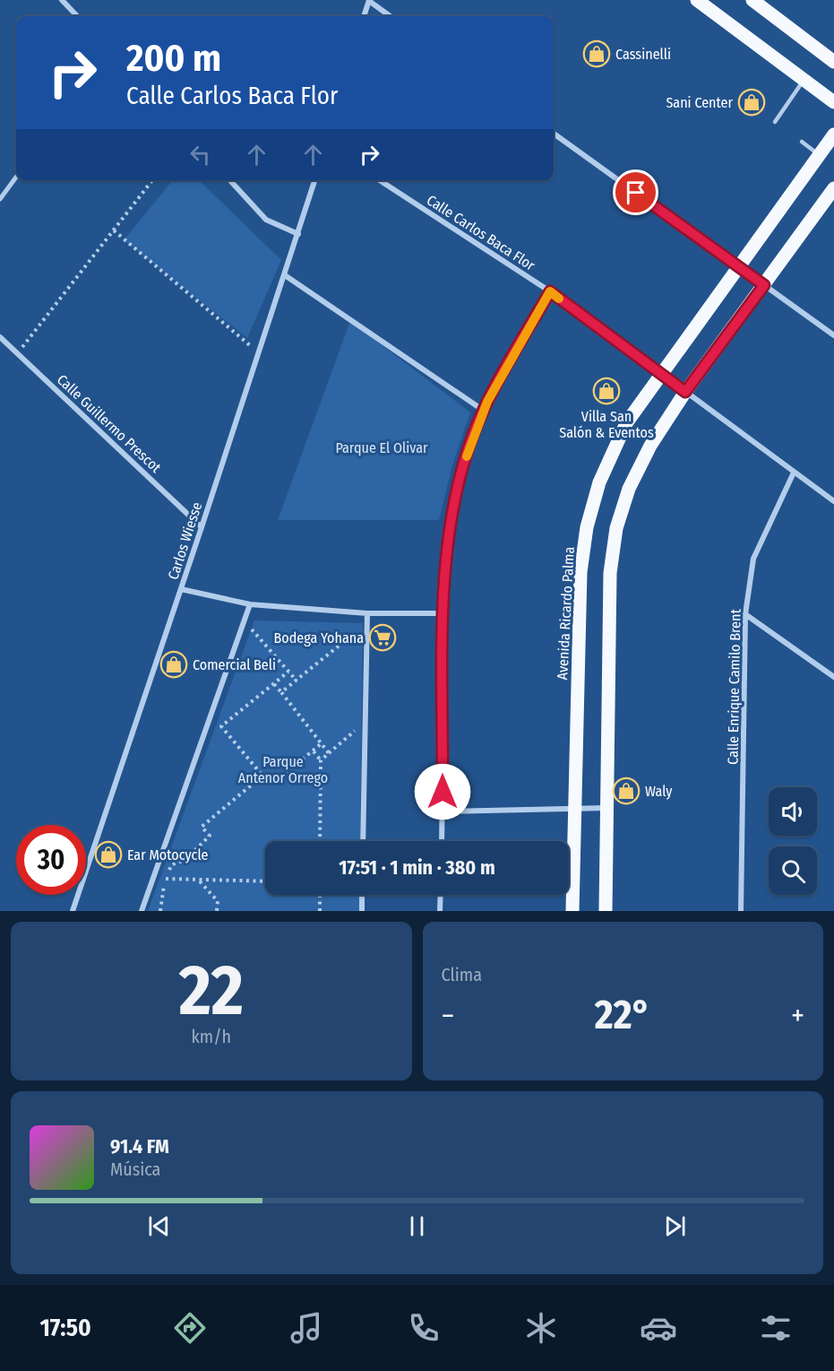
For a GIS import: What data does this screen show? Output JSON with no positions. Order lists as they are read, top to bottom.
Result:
{
  "streets": {
    "main road": ["Avenida Ricardo Palma"],
    "street": [
      "Calle Carlos Baca Flor",
      "Calle Guillermo Prescot",
      "Carlos Wiesse",
      "Calle Enrique Camilo Brent"
    ]
  },
  "crossings": [
    ["Calle Carlos Baca Flor", "Avenida Ricardo Palma"],
    ["Calle Carlos Baca Flor", "Calle Enrique Camilo Brent"],
    ["Calle Guillermo Prescot", "Carlos Wiesse"]
  ],
  "parks": ["Parque El Olivar", "Parque Antenor Orrego"],
  "places": {
    "shop": [
      "Cassinelli",
      "Sani Center",
      "Villa San Salón & Eventos",
      "Comercial Beli",
      "Waly",
      "Ear Motocycle"
    ],
    "supermarket": ["Bodega Yohana"]
  },
  "page": {
    "turn": ["200 m", "Calle Carlos Baca Flor"],
    "limit": "30",
    "trip": "17:51 · 1 min · 380 m",
    "tile": [
      ["22", "km/h"],
      "Clima"
    ],
    "heat": ["−", "22°", "+"],
    "song": ["91.4 FM", "Música"],
    "tabs": "17:50"
  }
}
